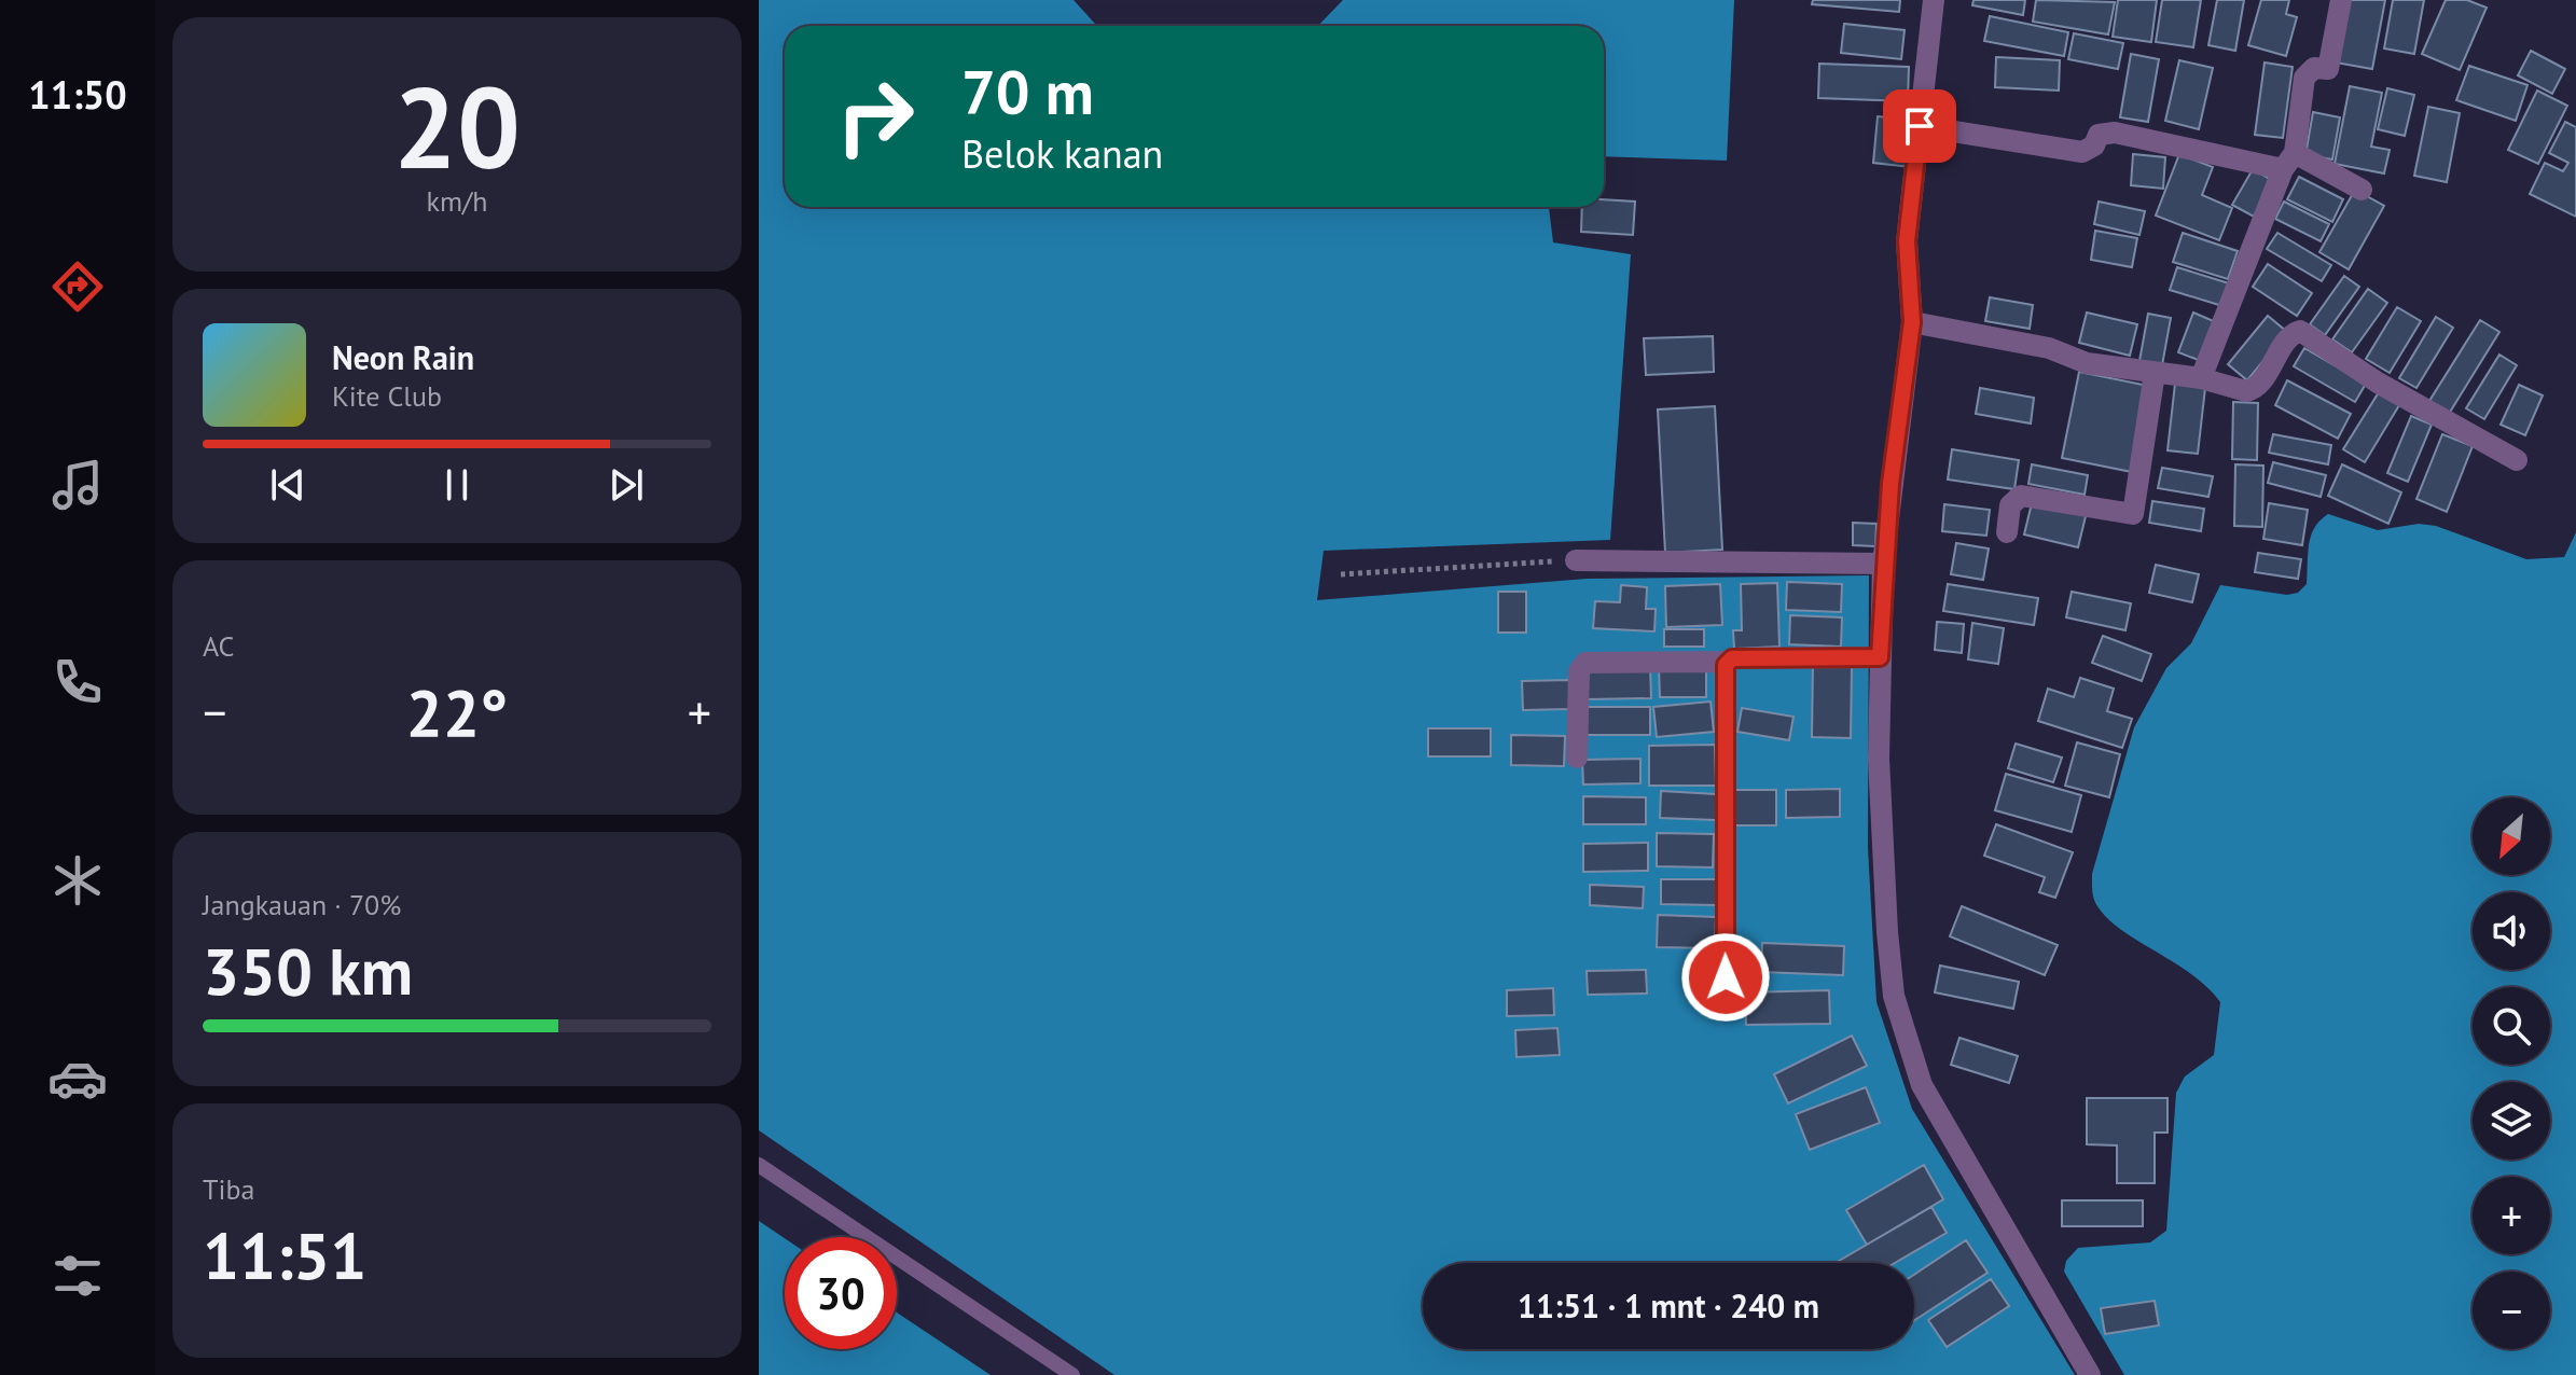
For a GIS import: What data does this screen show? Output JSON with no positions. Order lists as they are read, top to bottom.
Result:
{
  "north": "bottom left",
  "page": {
    "tabs": "11:50",
    "tile": [
      ["20", "km/h"],
      "AC",
      ["Jangkauan · 70%", "350 km"],
      ["Tiba", "11:51"]
    ],
    "turn": ["70 m", "Belok kanan"],
    "song": ["Neon Rain", "Kite Club"],
    "heat": ["−", "22°", "+"],
    "map_buttons": ["+", "−"],
    "limit": "30",
    "trip": "11:51 · 1 mnt · 240 m"
  }
}
